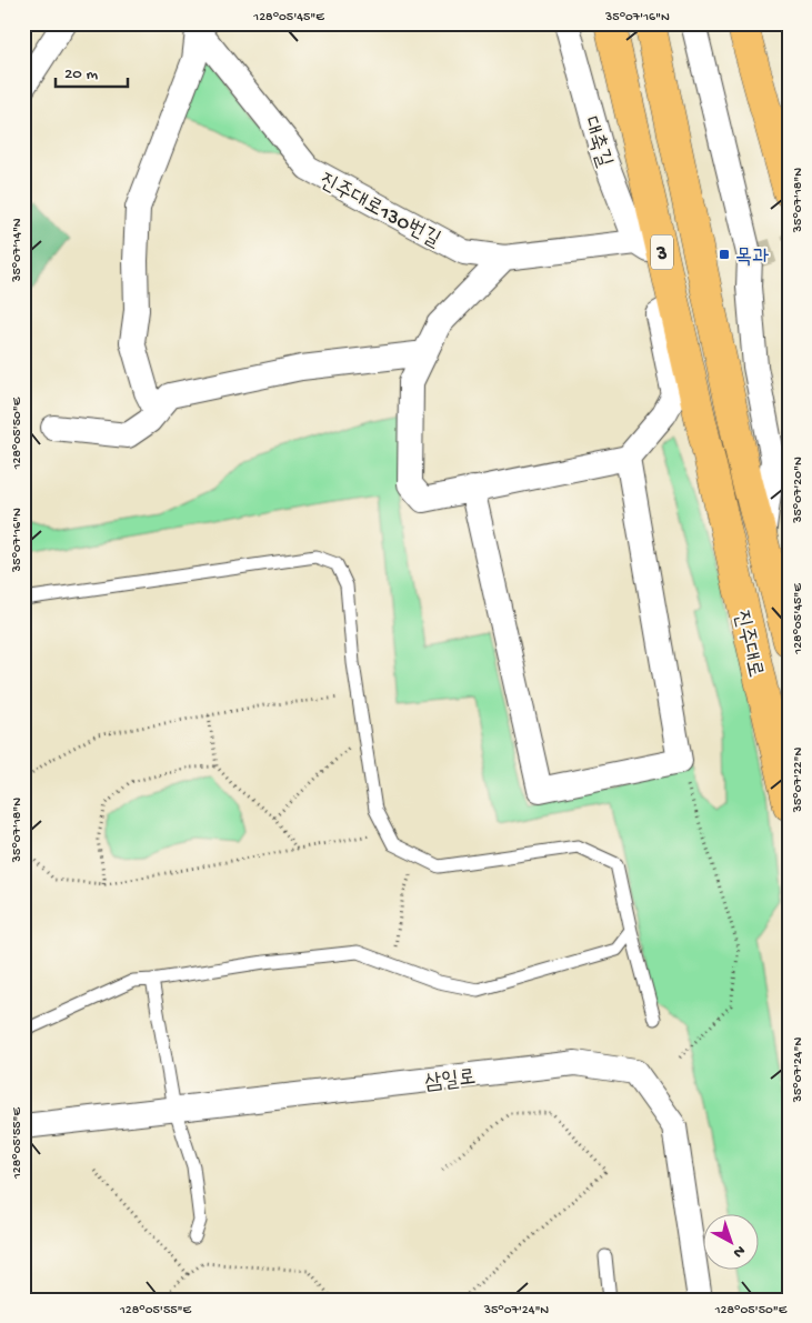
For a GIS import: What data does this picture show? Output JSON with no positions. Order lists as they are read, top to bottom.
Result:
{
  "streets": {
    "main road": ["3", "진주대로"],
    "street": ["대축길", "진주대로130번길", "삼일로"]
  },
  "crossings": [
    ["대축길", "진주대로130번길"],
    ["3", "진주대로"]
  ],
  "places": {
    "transit": ["목과"]
  },
  "scale_bar": "20 m",
  "north": "bottom right",
  "coordinates": [
    "128°05'45\"E",
    "35°07'16\"N",
    "35°07'18\"N",
    "35°07'14\"N",
    "128°05'50\"E",
    "35°07'20\"N",
    "35°07'22\"N",
    "35°07'24\"N",
    "128°05'55\"E"
  ]
}
